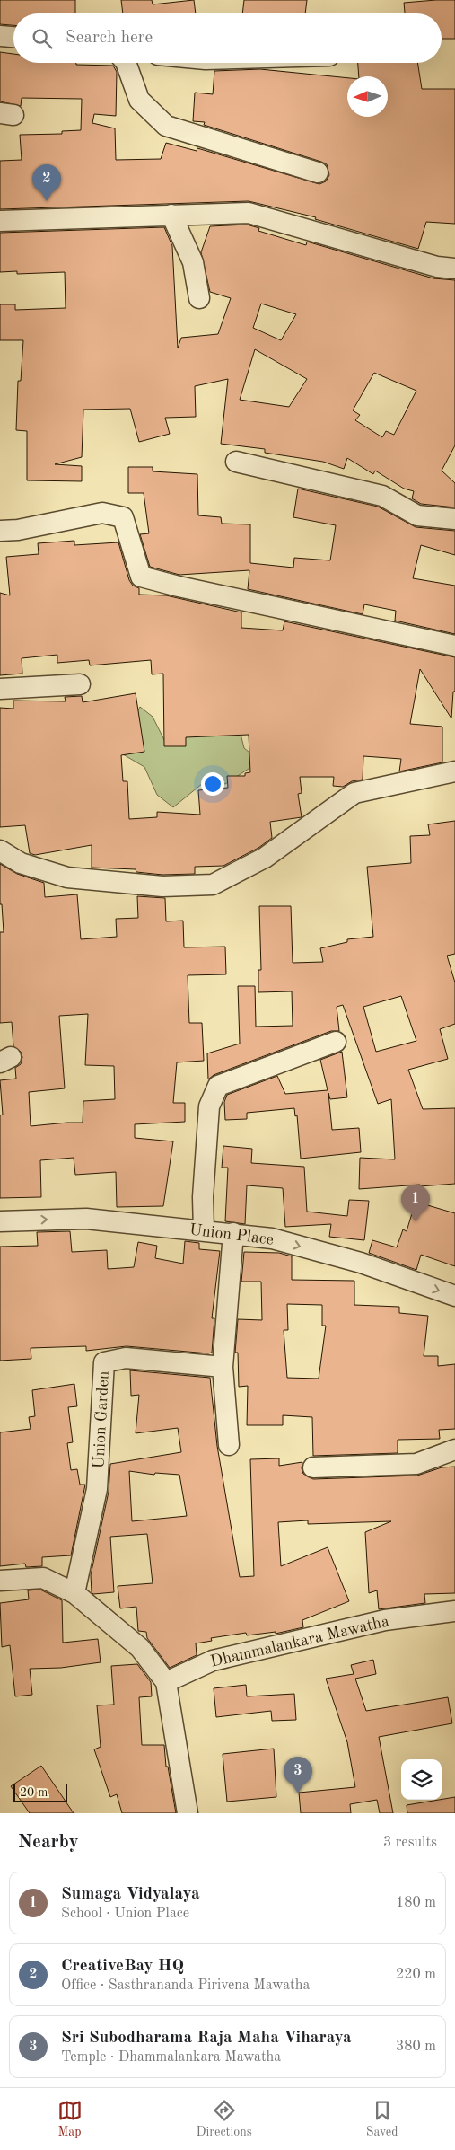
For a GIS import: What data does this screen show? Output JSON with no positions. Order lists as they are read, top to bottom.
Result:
{
  "streets": {
    "street": ["Union Place", "Union Garden", "Dhammalankara Mawatha"]
  },
  "one_way": ["Union Place"],
  "scale_bar": "20 m",
  "north": "left",
  "page": {
    "search": "Search here",
    "pins": ["2", "1", "3"],
    "scale": "20 m",
    "heading": ["Nearby", "3 results"],
    "list": [
      {
        "mark": "1",
        "name": "Sumaga Vidyalaya",
        "note": "School · Union Place",
        "value": "180 m"
      },
      {
        "mark": "2",
        "name": "CreativeBay HQ",
        "note": "Office · Sasthrananda Pirivena Mawatha",
        "value": "220 m"
      },
      {
        "mark": "3",
        "name": "Sri Subodharama Raja Maha Viharaya",
        "note": "Temple · Dhammalankara Mawatha",
        "value": "380 m"
      }
    ],
    "nav": ["Map", "Directions", "Saved"]
  }
}
